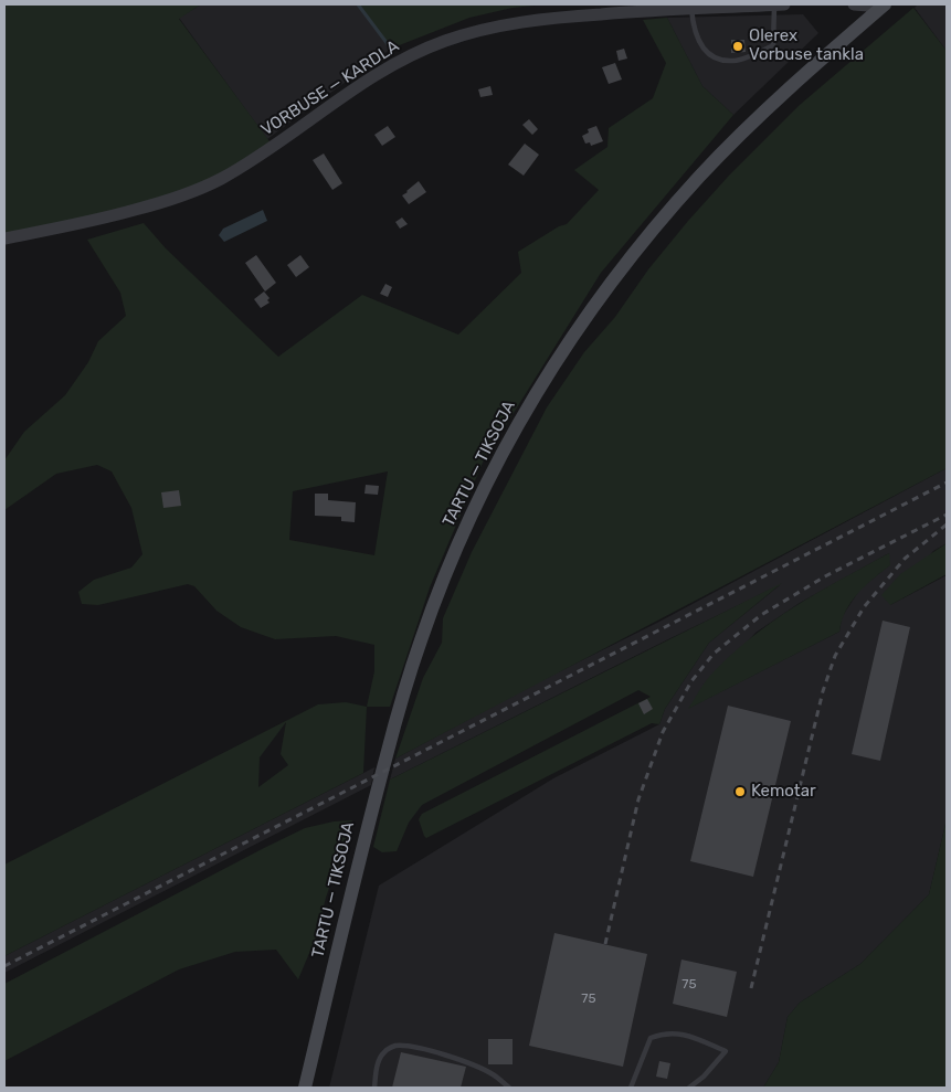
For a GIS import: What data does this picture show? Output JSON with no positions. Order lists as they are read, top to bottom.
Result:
{
  "streets": {
    "main road": ["TARTU — TIKSOJA"],
    "street": ["VORBUSE — KARDLA"]
  },
  "places": ["Olerex Vorbuse tankla", "Kemotar"],
  "house_numbers": ["75", "75"]
}
